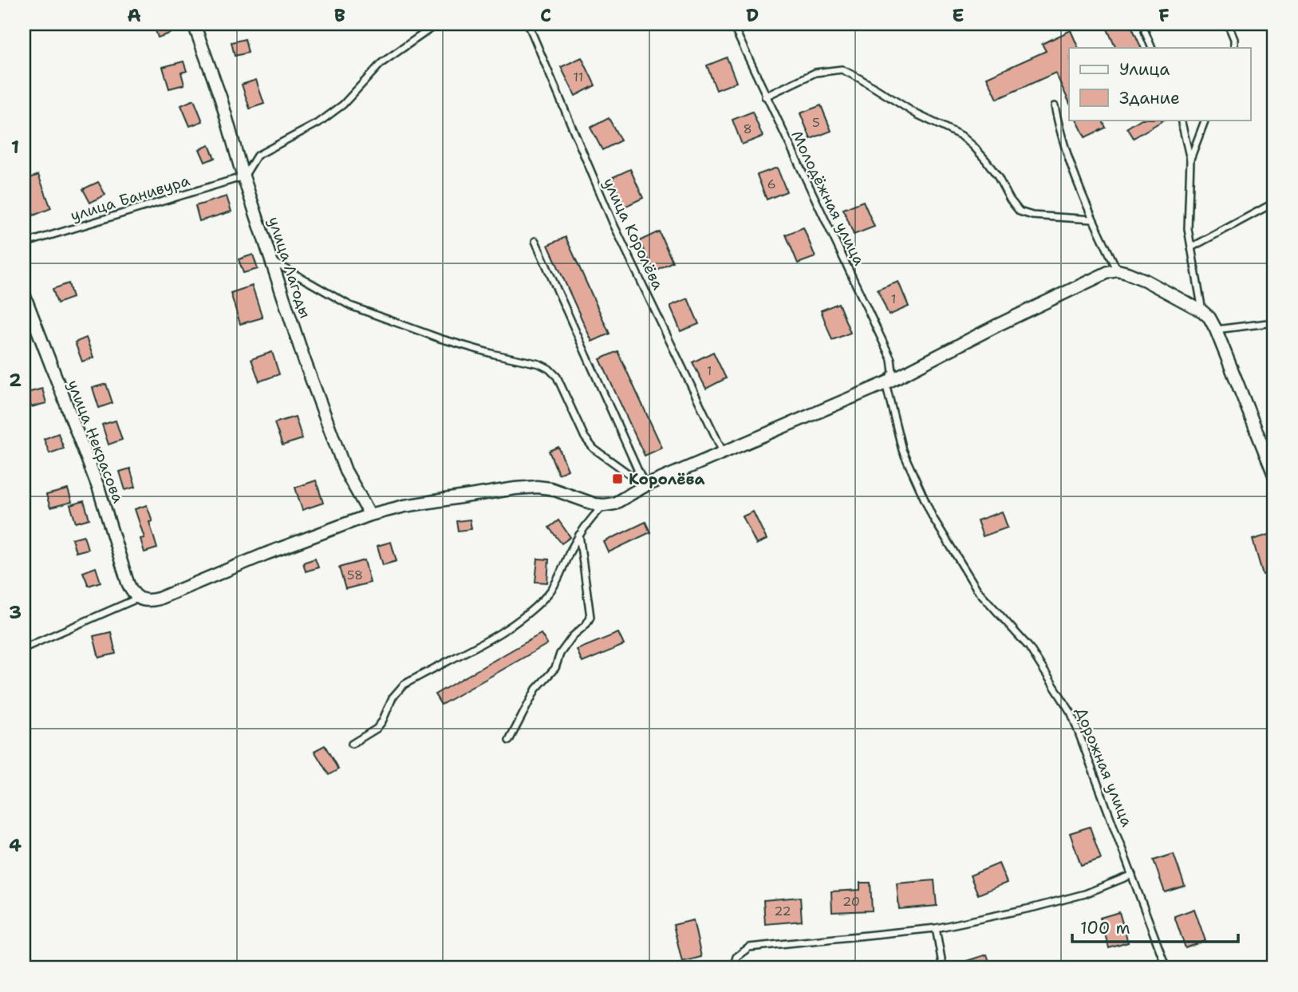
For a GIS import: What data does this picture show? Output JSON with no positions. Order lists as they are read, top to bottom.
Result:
{
  "streets": {
    "street": ["улица Лагоды", "улица Некрасова"],
    "lane": [
      "улица Банивура",
      "Молодёжная улица",
      "улица Королёва",
      "Дорожная улица"
    ]
  },
  "crossings": [
    ["улица Банивура", "улица Лагоды"],
    ["Молодёжная улица", "Дорожная улица"]
  ],
  "places": {
    "transit": ["Королёва"]
  },
  "house_numbers": [
    "11",
    "5",
    "8",
    "6",
    "1",
    "1",
    "58",
    "20",
    "22"
  ],
  "legend": ["Улица", "Здание"],
  "scale_bar": "100 m",
  "grid": {
    "columns": [
      "A",
      "B",
      "C",
      "D",
      "E",
      "F"
    ],
    "rows": [
      "1",
      "2",
      "3",
      "4"
    ]
  }
}
